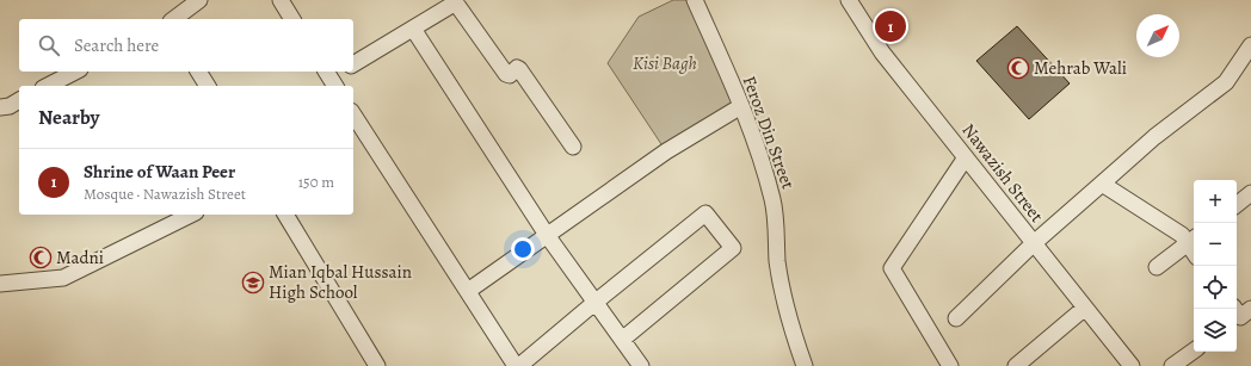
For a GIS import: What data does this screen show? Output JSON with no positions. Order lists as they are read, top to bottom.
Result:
{
  "streets": {
    "street": ["Feroz Din Street", "Nawazish Street"]
  },
  "parks": ["Kisi Bagh"],
  "places": {
    "mosque": ["Mehrab Wali", "Madni"],
    "school or university": ["Mian Iqbal Hussain High School"]
  },
  "north": "top right",
  "page": {
    "pins": "1",
    "search": "Search here",
    "heading": "Nearby",
    "list": [
      {
        "mark": "1",
        "name": "Shrine of Waan Peer",
        "note": "Mosque · Nawazish Street",
        "value": "150 m"
      }
    ],
    "map_buttons": ["+", "−"]
  }
}
